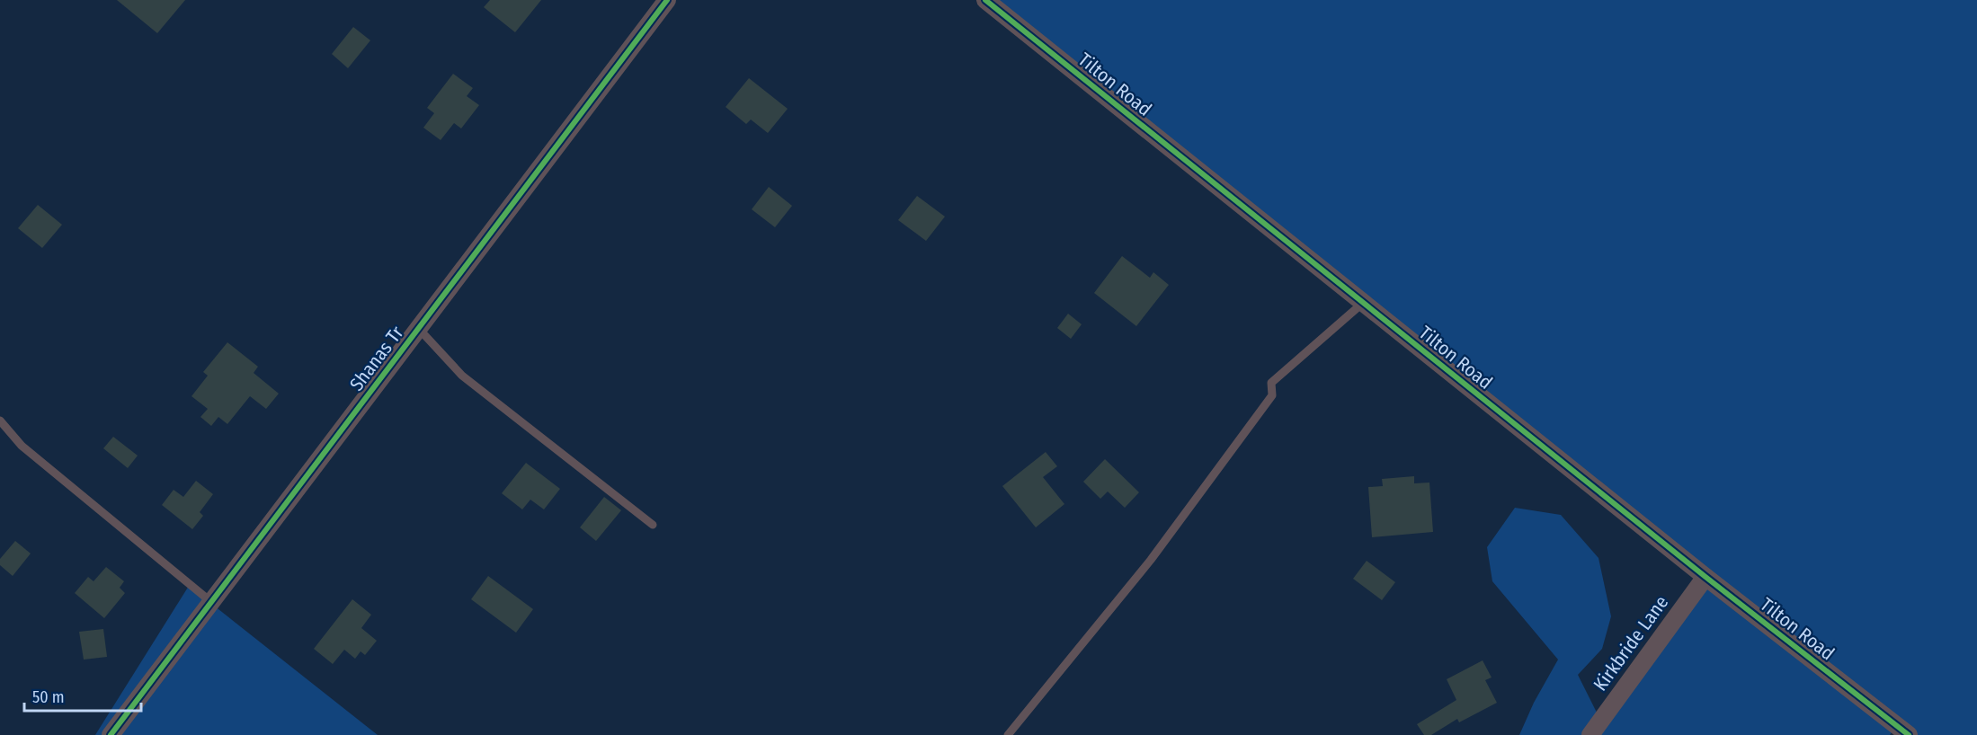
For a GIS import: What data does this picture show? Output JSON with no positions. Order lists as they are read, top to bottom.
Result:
{
  "streets": {
    "street": ["Tilton Road", "Shanas Tr", "Kirkbride Lane"]
  },
  "crossings": [
    ["Tilton Road", "Kirkbride Lane"]
  ],
  "scale_bar": "50 m"
}
